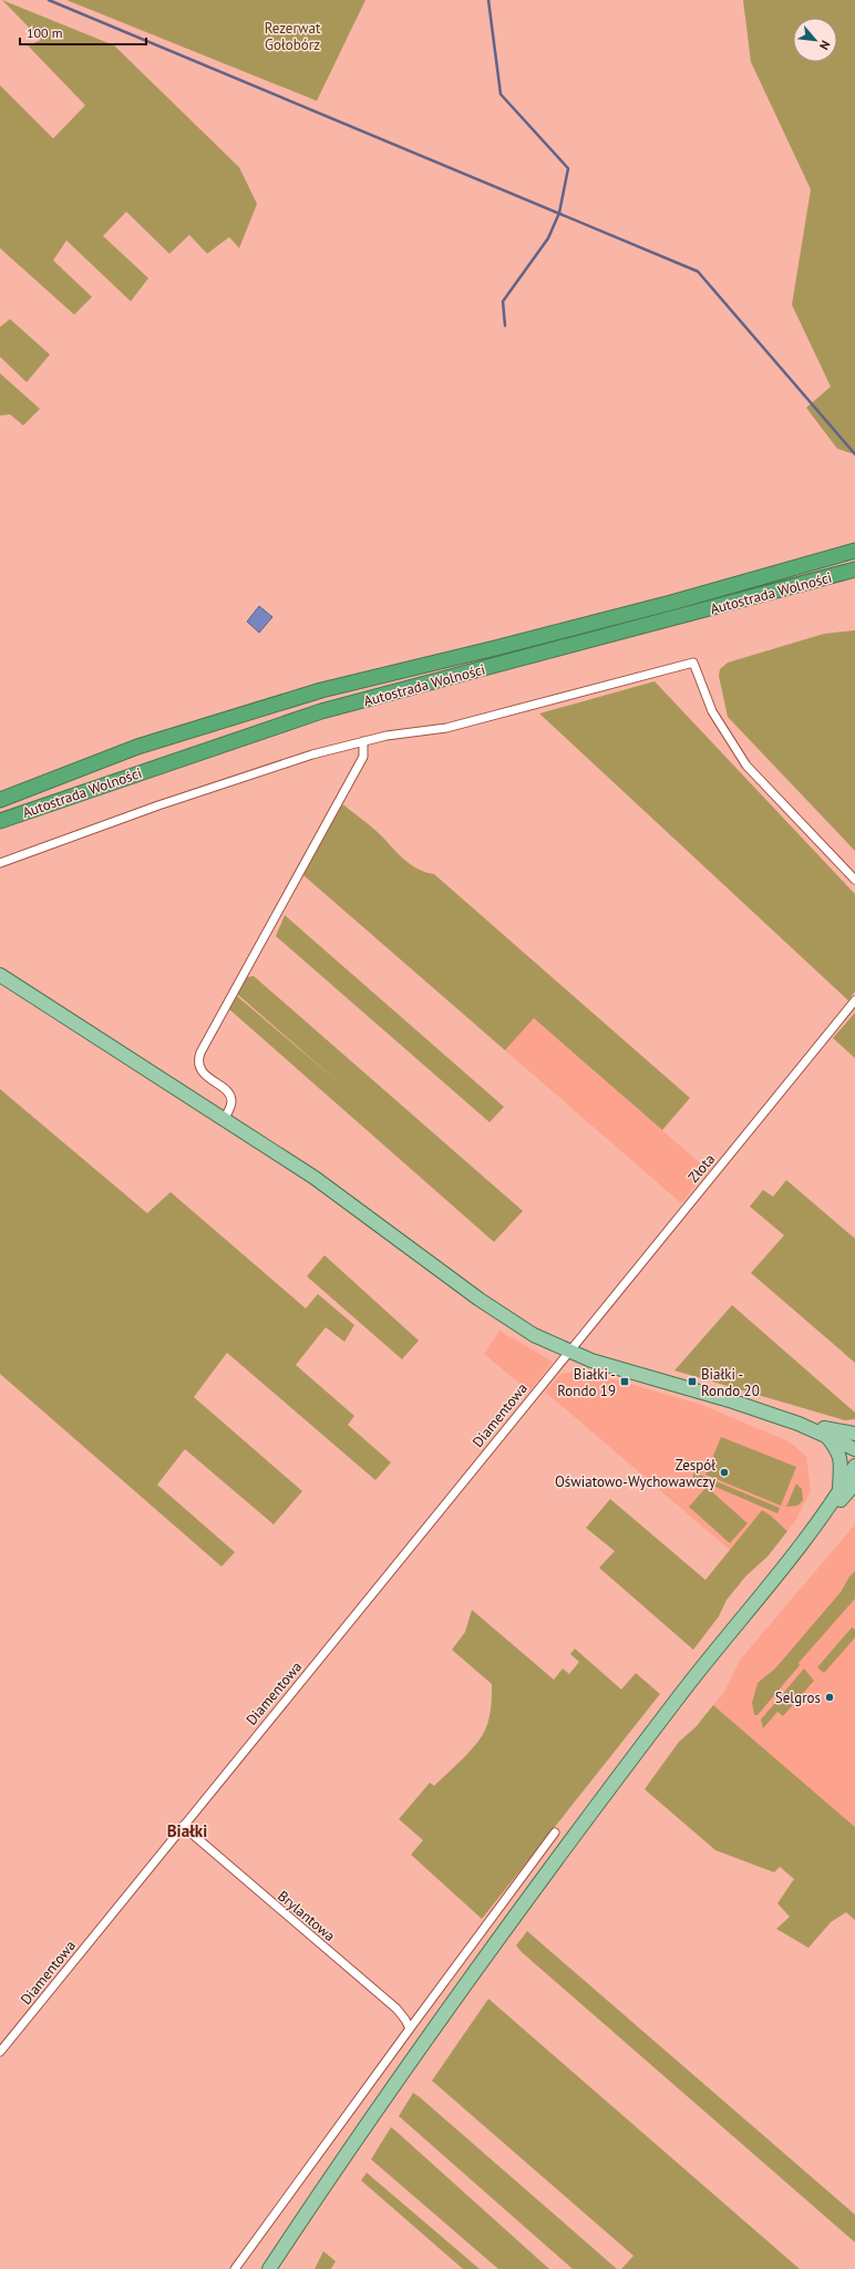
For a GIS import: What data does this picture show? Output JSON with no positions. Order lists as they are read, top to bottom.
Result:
{
  "streets": {
    "highway": ["Autostrada Wolności"],
    "street": ["Złota", "Diamentowa", "Brylantowa"]
  },
  "crossings": [
    ["Złota", "Diamentowa"],
    ["Diamentowa", "Brylantowa"]
  ],
  "districts": ["Białki"],
  "parks": ["Rezerwat Gołobórz"],
  "places": {
    "transit": ["Białki - Rondo 19", "Białki - Rondo 20"],
    "other": ["Zespół Oświatowo-Wychowawczy", "Selgros"]
  },
  "scale_bar": "100 m",
  "north": "bottom right"
}
